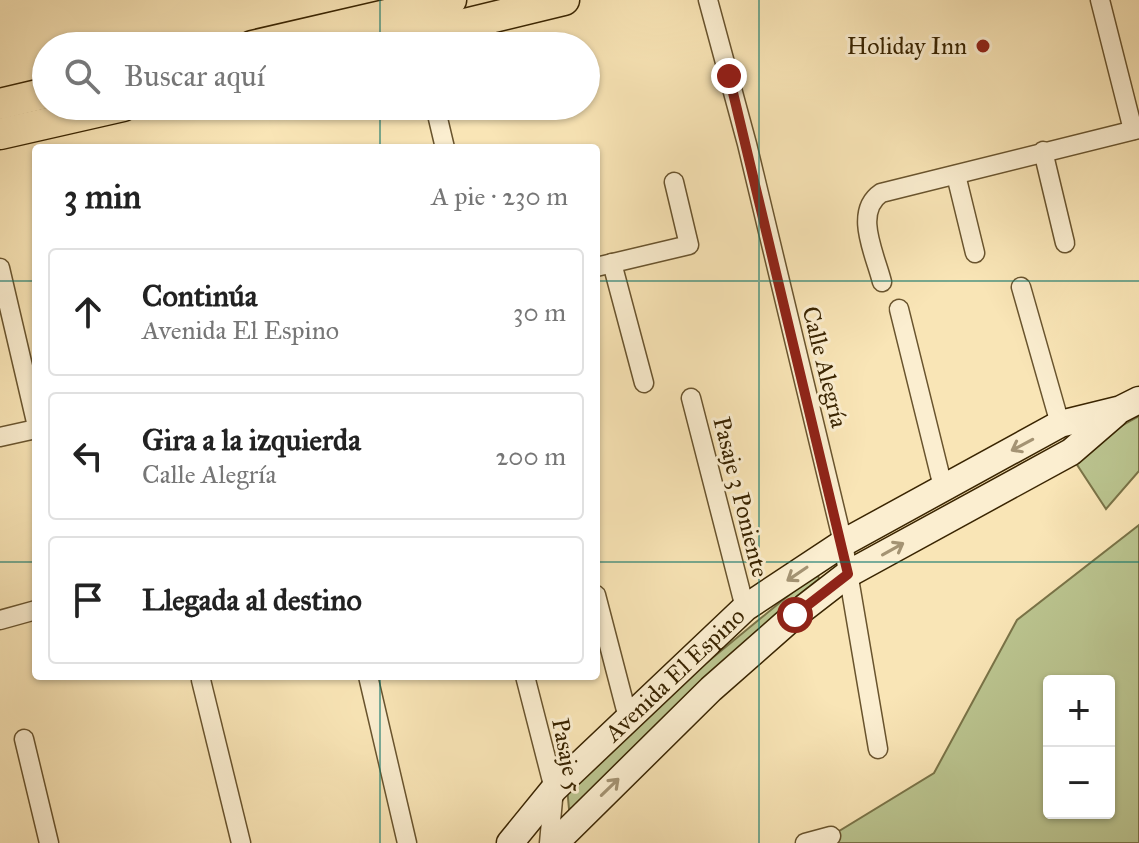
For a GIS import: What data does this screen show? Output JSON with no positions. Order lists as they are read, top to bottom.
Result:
{
  "streets": {
    "main road": ["Avenida El Espino"],
    "street": ["Calle Alegría", "Pasaje 3 Poniente", "Pasaje 5"]
  },
  "crossings": [
    ["Calle Alegría", "Avenida El Espino"],
    ["Pasaje 3 Poniente", "Avenida El Espino"],
    ["Avenida El Espino", "Pasaje 5"]
  ],
  "places": ["Holiday Inn"],
  "page": {
    "search": "Buscar aquí",
    "heading": ["3 min", "A pie · 230 m"],
    "list": [
      ["Continúa", "Avenida El Espino", "30 m"],
      ["Gira a la izquierda", "Calle Alegría", "200 m"],
      "Llegada al destino"
    ],
    "map_buttons": ["+", "−"]
  }
}
